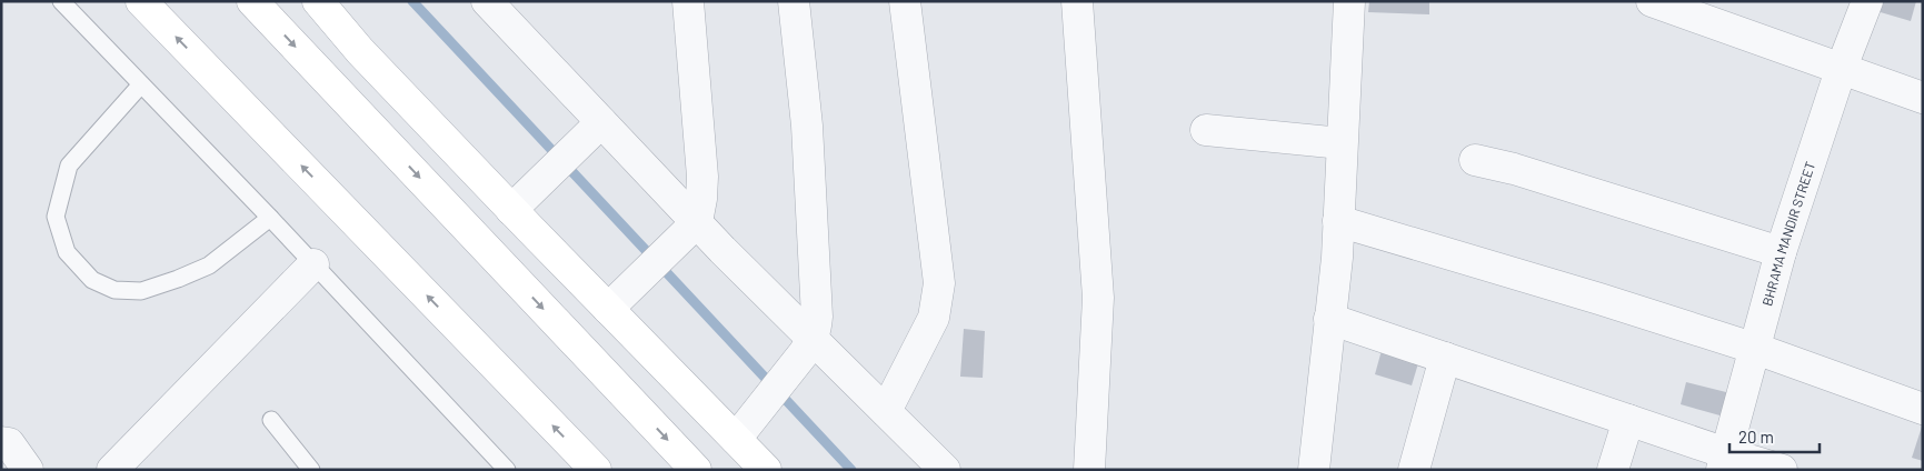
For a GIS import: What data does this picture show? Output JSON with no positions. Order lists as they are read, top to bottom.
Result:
{
  "streets": {
    "street": ["BHRAMA MANDIR STREET"]
  },
  "scale_bar": "20 m"
}
